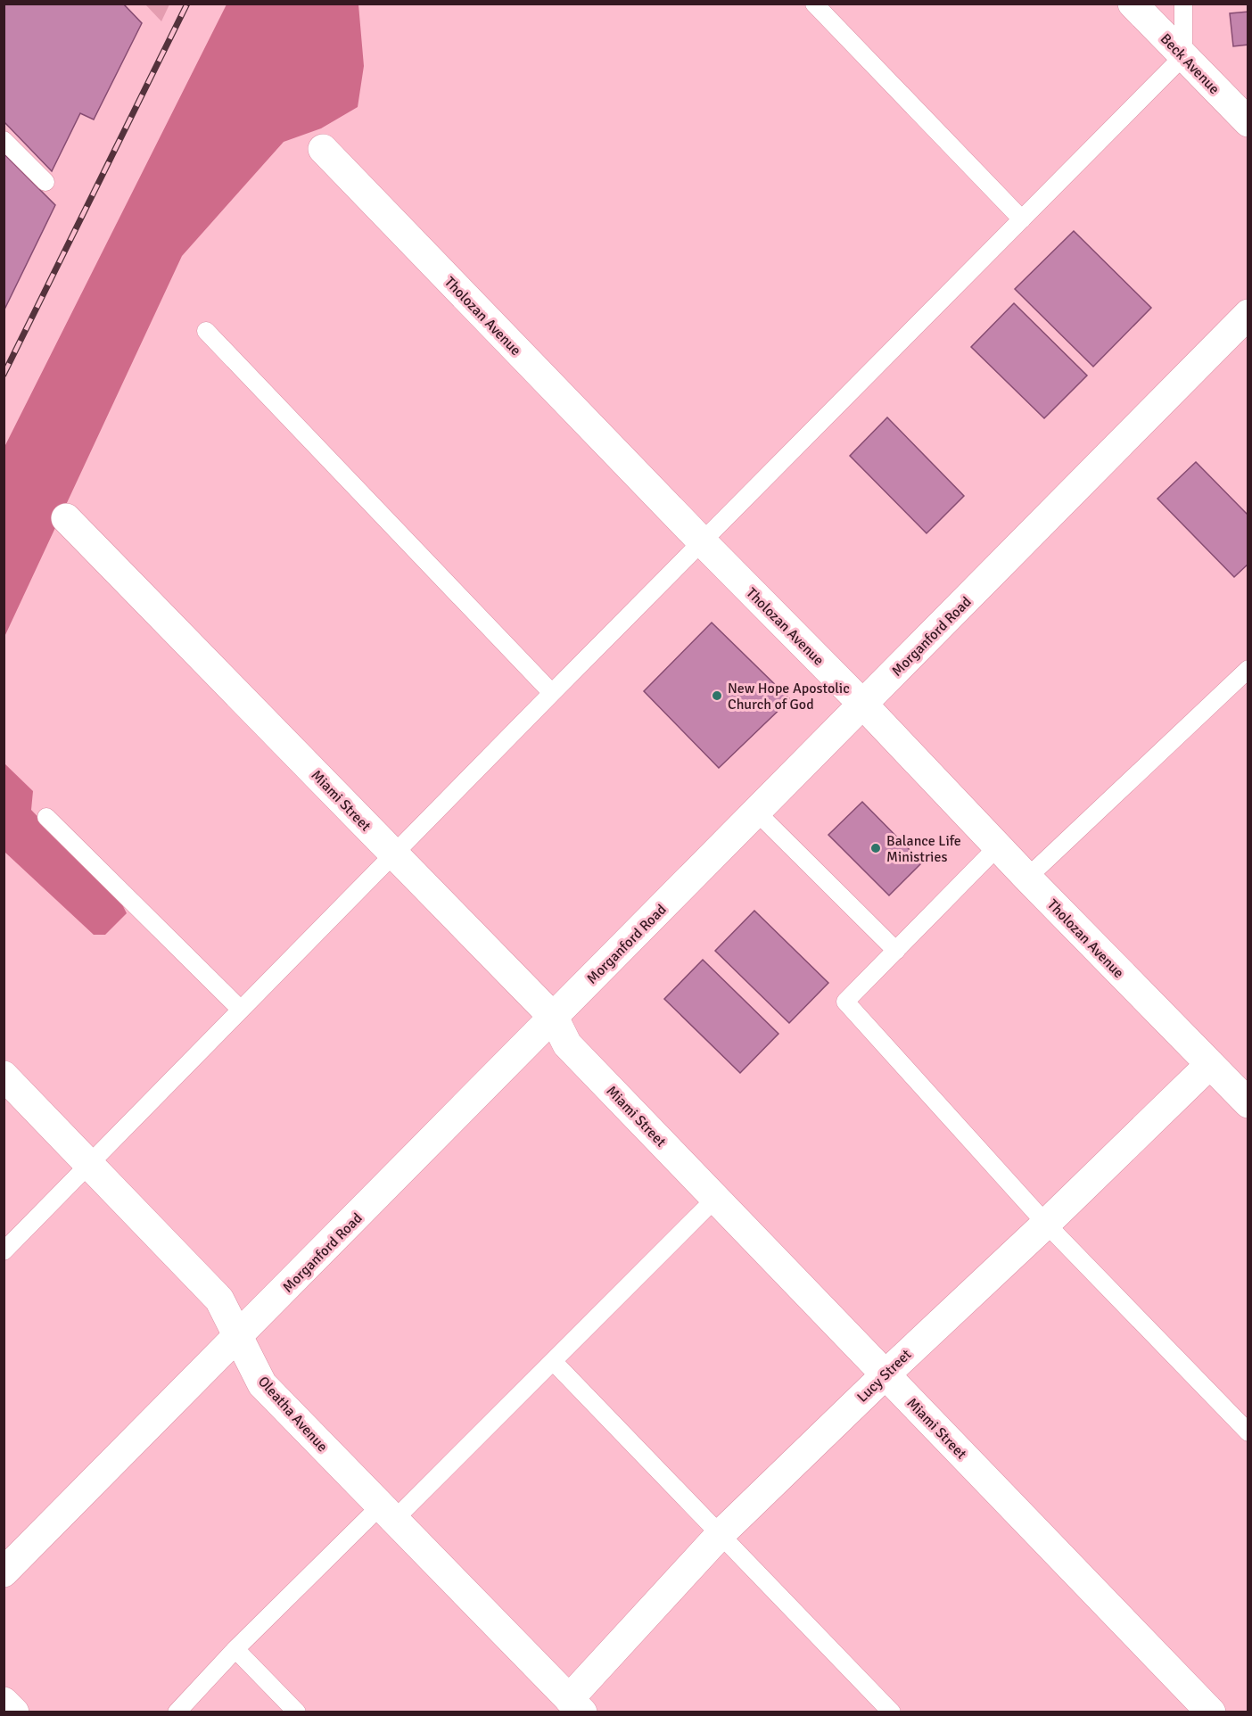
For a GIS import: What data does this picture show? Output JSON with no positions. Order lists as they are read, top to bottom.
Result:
{
  "streets": {
    "street": [
      "Beck Avenue",
      "Tholozan Avenue",
      "Morganford Road",
      "Miami Street",
      "Lucy Street",
      "Oleatha Avenue"
    ]
  },
  "crossings": [
    ["Tholozan Avenue", "Morganford Road"],
    ["Tholozan Avenue", "Lucy Street"],
    ["Morganford Road", "Miami Street"],
    ["Morganford Road", "Oleatha Avenue"],
    ["Miami Street", "Lucy Street"],
    ["Lucy Street", "Oleatha Avenue"]
  ],
  "places": ["New Hope Apostolic Church of God", "Balance Life Ministries"]
}
